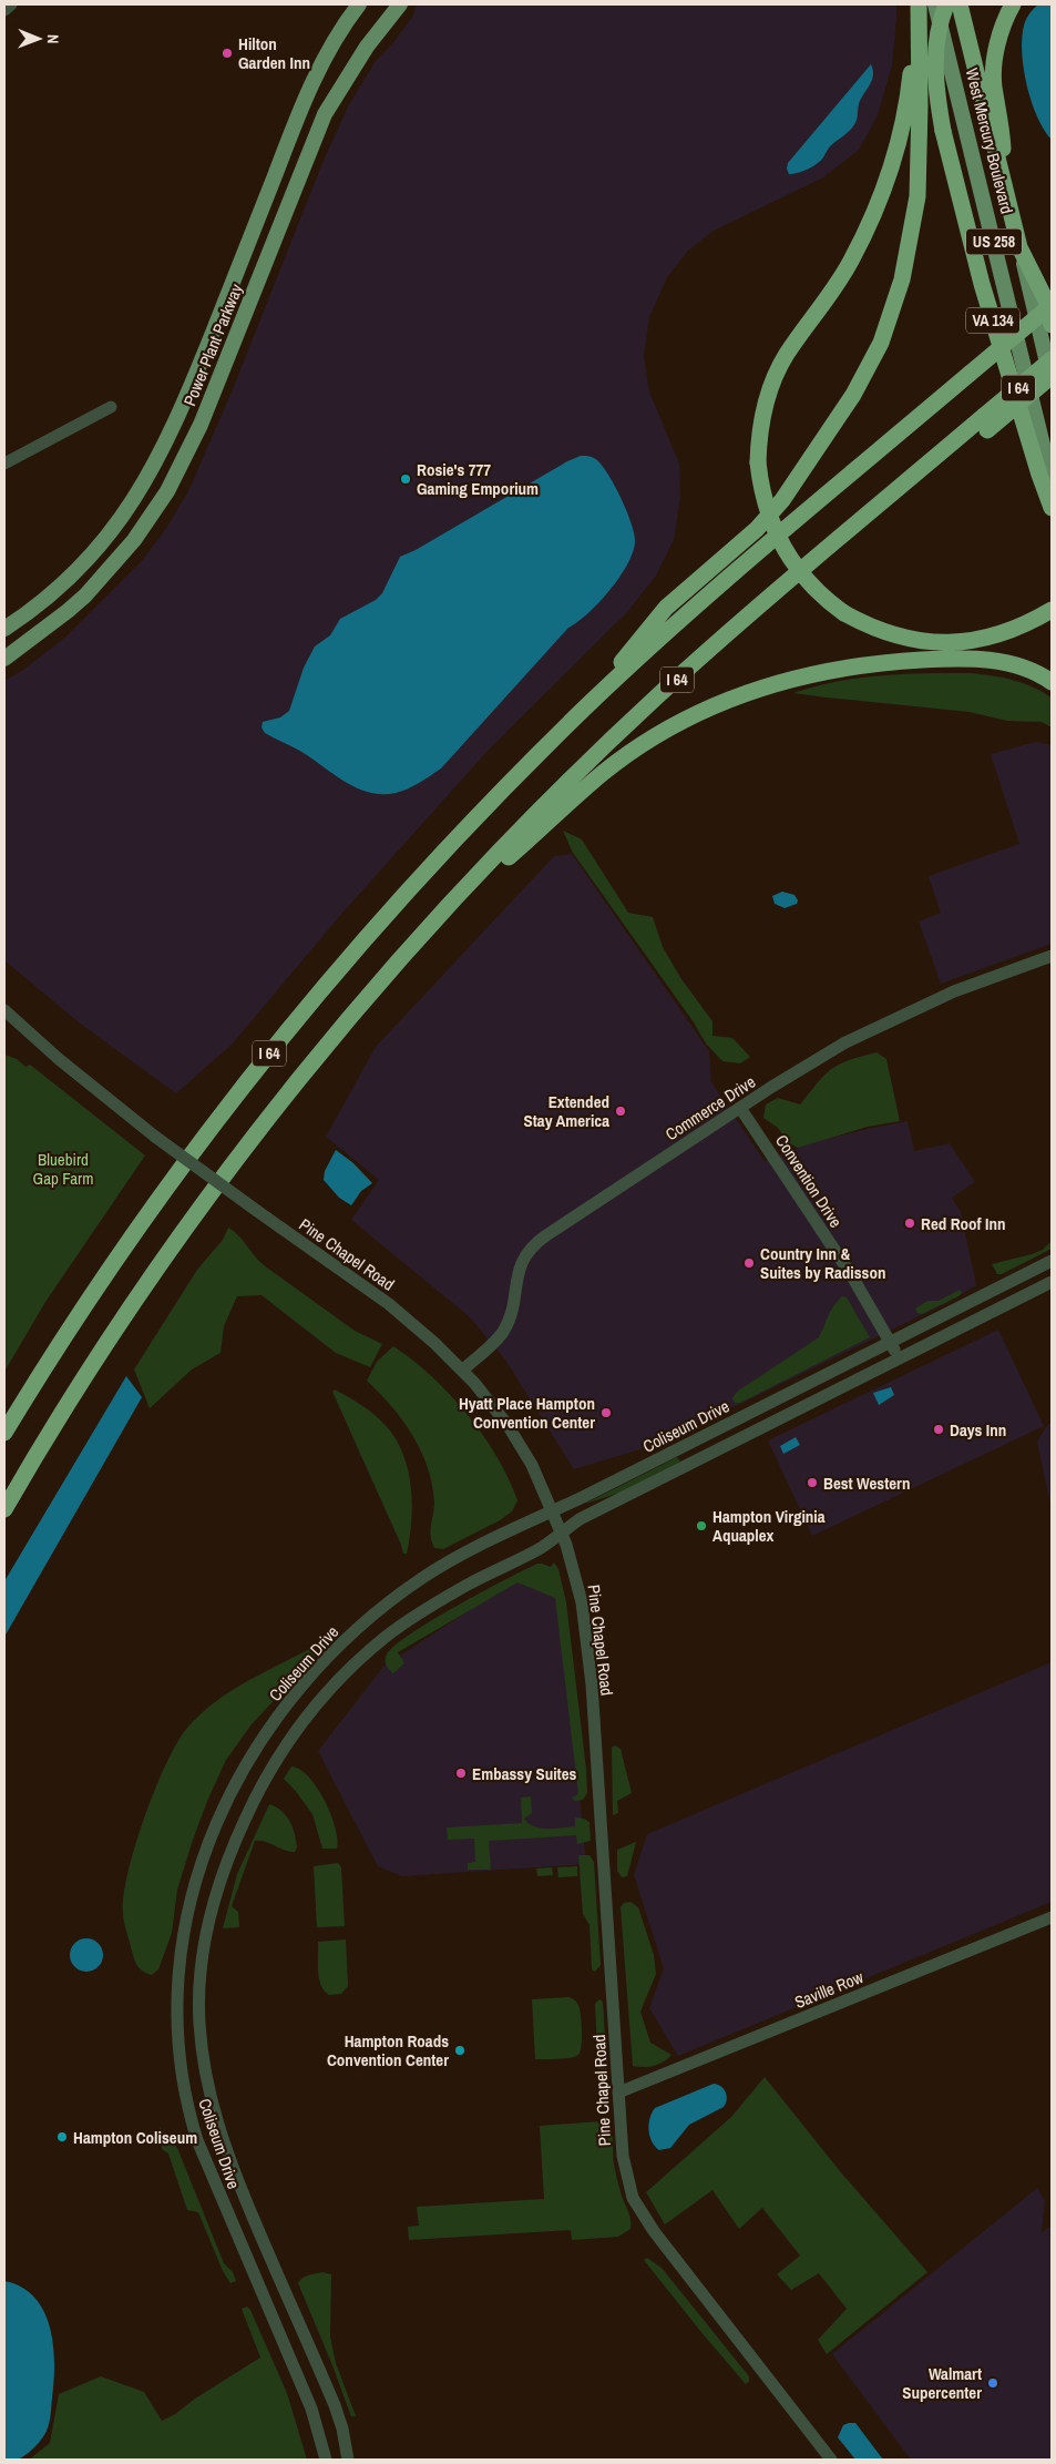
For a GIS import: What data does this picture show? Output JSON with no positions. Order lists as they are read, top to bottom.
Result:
{
  "streets": {
    "highway": [
      "West Mercury Boulevard",
      "US 258",
      "VA 134",
      "I 64"
    ],
    "main road": ["Power Plant Parkway"],
    "street": [
      "Commerce Drive",
      "Convention Drive",
      "Pine Chapel Road",
      "Coliseum Drive",
      "Saville Row"
    ]
  },
  "crossings": [
    ["Commerce Drive", "Convention Drive"],
    ["Commerce Drive", "Pine Chapel Road"],
    ["Convention Drive", "Coliseum Drive"],
    ["Pine Chapel Road", "Coliseum Drive"],
    ["Pine Chapel Road", "Saville Row"]
  ],
  "parks": ["Bluebird Gap Farm"],
  "places": [
    "Hilton Garden Inn",
    "Rosie's 777 Gaming Emporium",
    "Extended Stay America",
    "Red Roof Inn",
    "Country Inn & Suites by Radisson",
    "Hyatt Place Hampton Convention Center",
    "Days Inn",
    "Best Western",
    "Hampton Virginia Aquaplex",
    "Embassy Suites",
    "Hampton Roads Convention Center",
    "Hampton Coliseum",
    "Walmart Supercenter"
  ],
  "north": "right"
}
